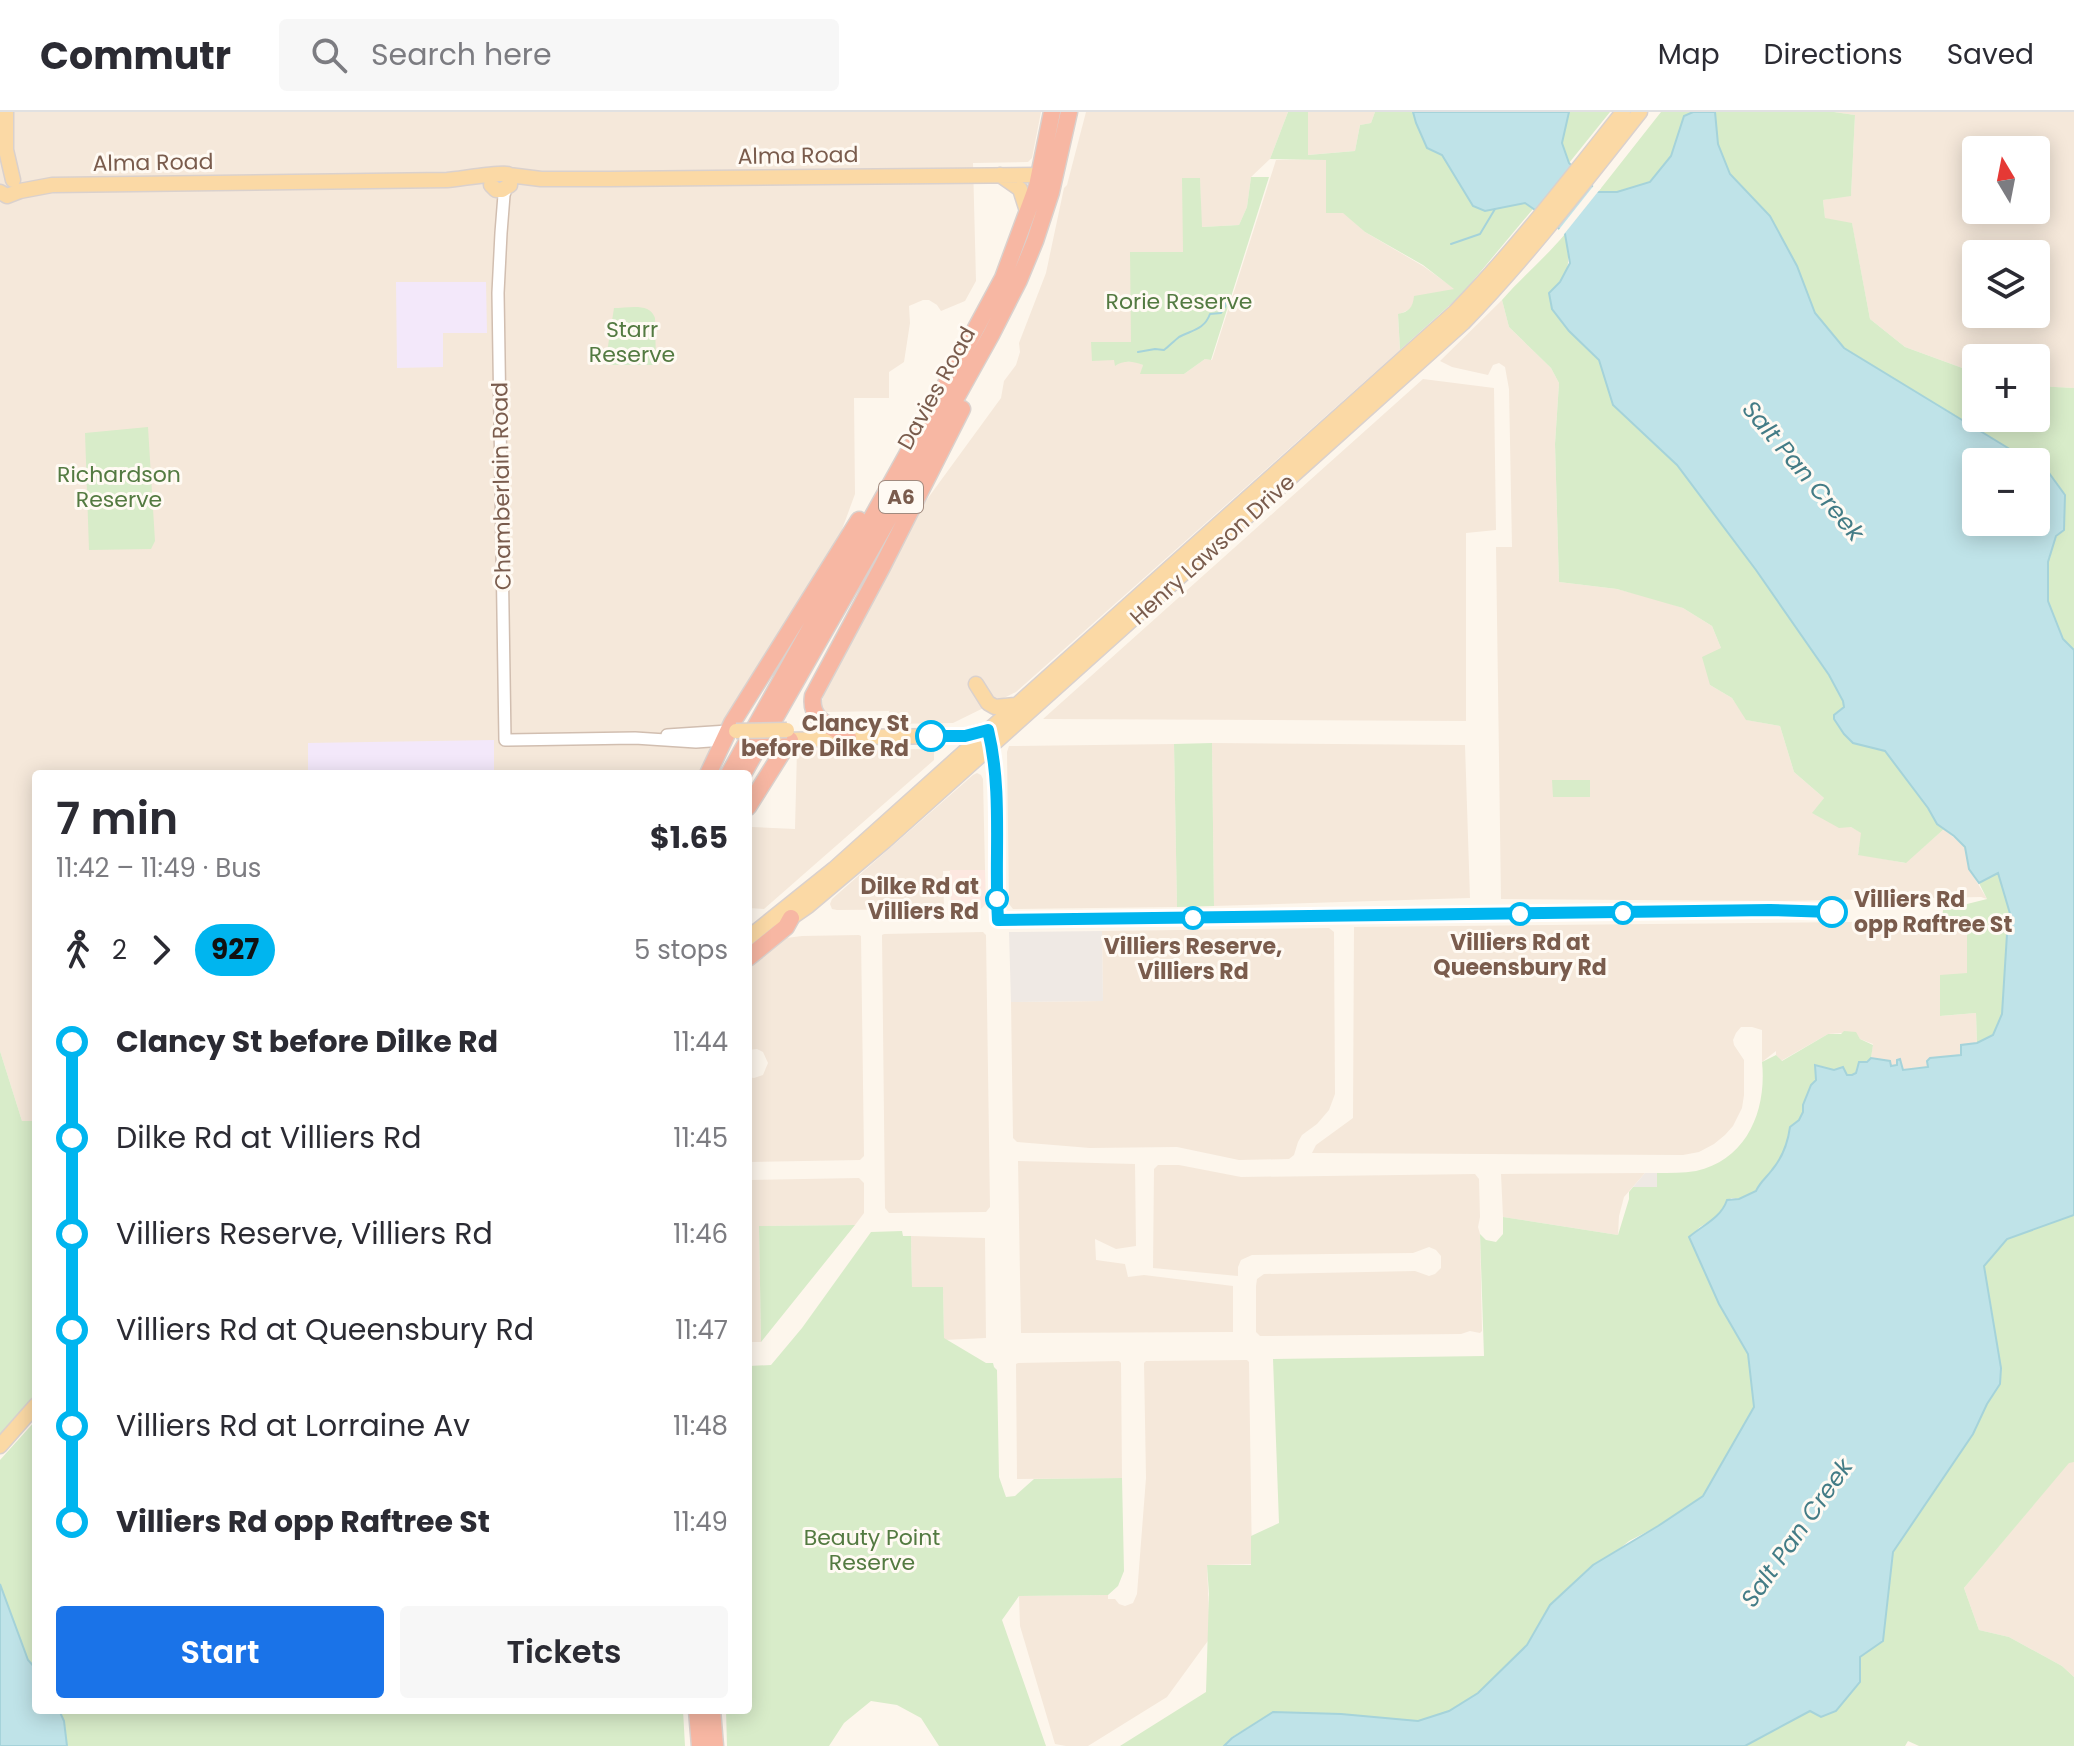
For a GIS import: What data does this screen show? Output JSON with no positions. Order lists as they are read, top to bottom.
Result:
{
  "streets": {
    "highway": ["Davies Road", "A6"],
    "main road": ["Alma Road", "Henry Lawson Drive"],
    "street": ["Chamberlain Road"]
  },
  "crossings": [
    ["Alma Road", "Davies Road"],
    ["Alma Road", "Chamberlain Road"],
    ["Davies Road", "Chamberlain Road"],
    ["Davies Road", "A6"],
    ["Chamberlain Road", "A6"]
  ],
  "water": ["Salt Pan Creek"],
  "parks": [
    "Rorie Reserve",
    "Starr Reserve",
    "Richardson Reserve",
    "Beauty Point Reserve"
  ],
  "places": [
    "Clancy St before Dilke Rd",
    "Dilke Rd at Villiers Rd",
    "Villiers Rd opp Raftree St",
    "Villiers Rd at Queensbury Rd",
    "Villiers Reserve, Villiers Rd"
  ],
  "lines": ["bus line 927"],
  "north": "top",
  "page": {
    "header": "Commutr",
    "search": "Search here",
    "nav": ["Map", "Directions", "Saved"],
    "map_buttons": ["+", "−"],
    "heading": ["7 min", "11:42 – 11:49 · Bus", "$1.65"],
    "legs": ["2", "927", "5 stops"],
    "list": [
      {
        "name": "Clancy St before Dilke Rd",
        "value": "11:44"
      },
      {
        "name": "Dilke Rd at Villiers Rd",
        "value": "11:45"
      },
      {
        "name": "Villiers Reserve, Villiers Rd",
        "value": "11:46"
      },
      {
        "name": "Villiers Rd at Queensbury Rd",
        "value": "11:47"
      },
      {
        "name": "Villiers Rd at Lorraine Av",
        "value": "11:48"
      },
      {
        "name": "Villiers Rd opp Raftree St",
        "value": "11:49"
      }
    ],
    "buttons": ["Start", "Tickets"]
  }
}
